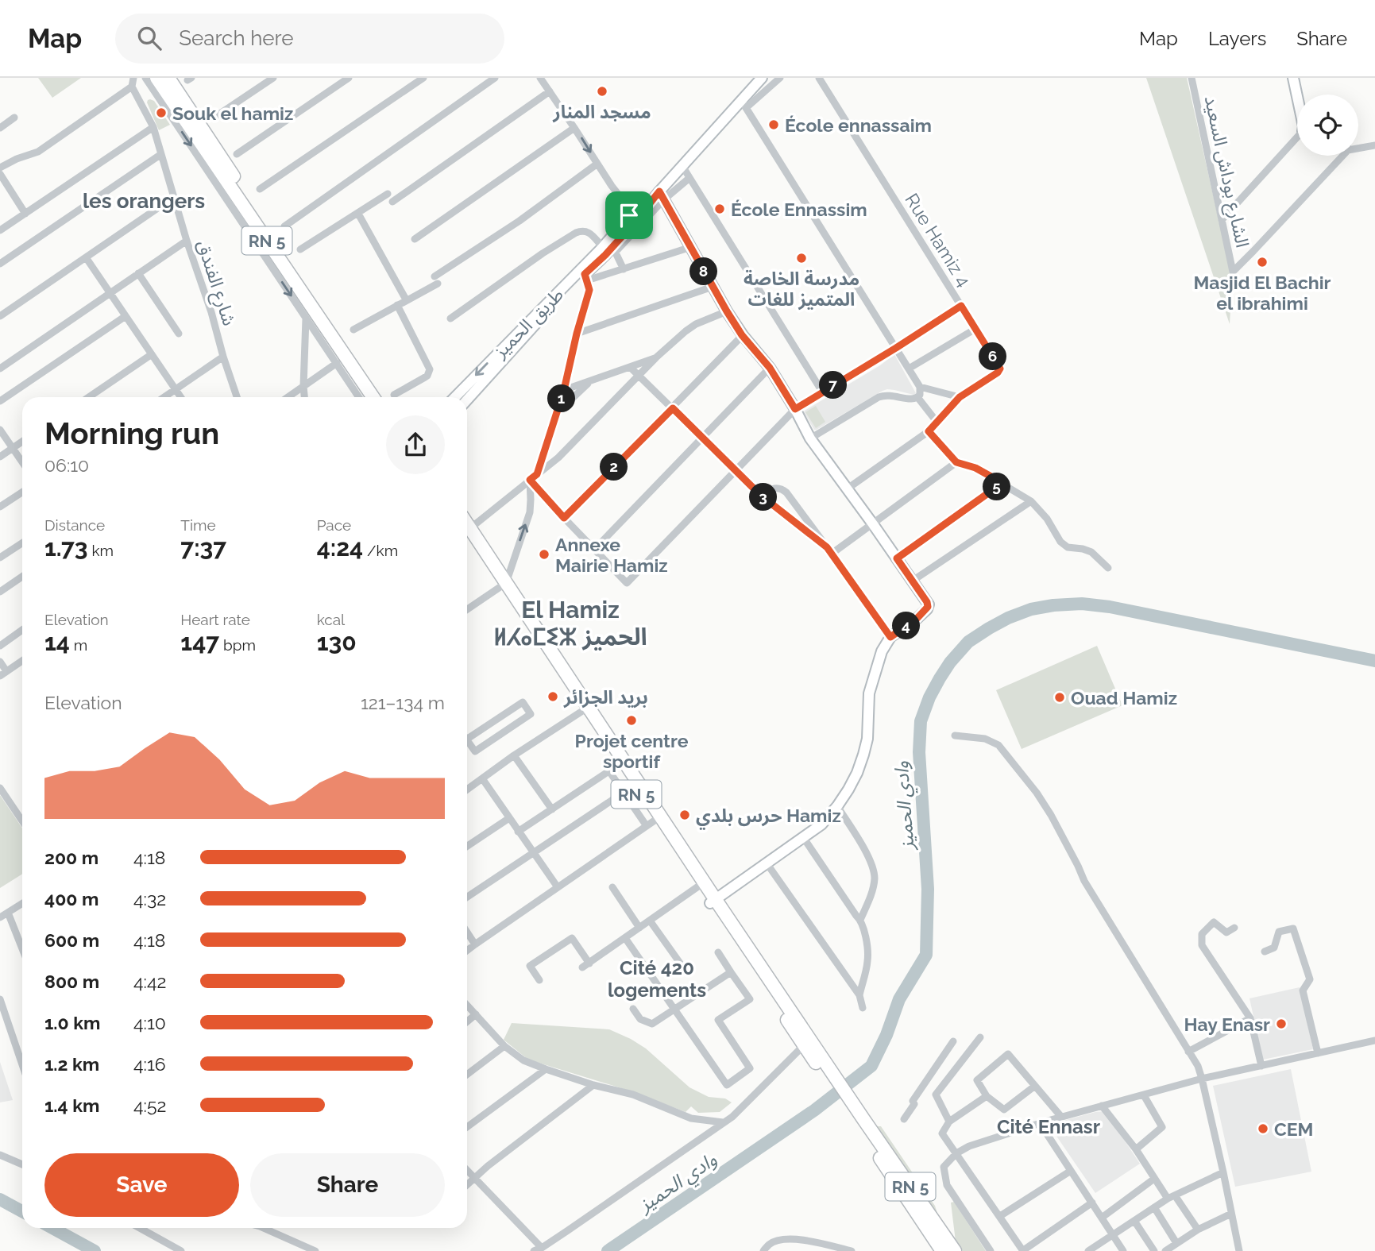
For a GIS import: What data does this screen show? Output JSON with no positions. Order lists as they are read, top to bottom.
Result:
{
  "streets": {
    "highway": ["RN 5"],
    "street": [
      "الشارع بوداش السعيد",
      "Rue Hamiz 4",
      "شارع الفندق",
      "طريق الحميز"
    ]
  },
  "districts": [
    "les orangers",
    "El Hamiz ⵍⵃⴰⵎⵉⵣ الحميز",
    "Cité 420 logements",
    "Cité Ennasr"
  ],
  "water": ["وادي الحميز"],
  "places": [
    "مسجد المنار",
    "Souk el hamiz",
    "École ennassaim",
    "École Ennassim",
    "مدرسة الخاصة المتميز للغات",
    "Masjid El Bachir el ibrahimi",
    "Annexe Mairie Hamiz",
    "بريد الجزائر",
    "Ouad Hamiz",
    "Projet centre sportif",
    "حرس بلدي Hamiz",
    "Hay Enasr",
    "CEM"
  ],
  "page": {
    "header": "Map",
    "search": "Search here",
    "nav": ["Map", "Layers", "Share"],
    "pins": [
      "8",
      "6",
      "7",
      "1",
      "2",
      "5",
      "3",
      "4"
    ],
    "heading": ["Morning run", "06:10"],
    "stats": [
      ["Distance", "1.73 km"],
      ["Time", "7:37"],
      ["Pace", "4:24 /km"],
      ["Elevation", "14 m"],
      ["Heart rate", "147 bpm"],
      ["kcal", "130"]
    ],
    "chart": ["Elevation", "121–134 m"],
    "list": [
      {
        "name": "200 m",
        "note": "4:18"
      },
      {
        "name": "400 m",
        "note": "4:32"
      },
      {
        "name": "600 m",
        "note": "4:18"
      },
      {
        "name": "800 m",
        "note": "4:42"
      },
      {
        "name": "1.0 km",
        "note": "4:10"
      },
      {
        "name": "1.2 km",
        "note": "4:16"
      },
      {
        "name": "1.4 km",
        "note": "4:52"
      }
    ],
    "buttons": ["Save", "Share"]
  }
}
